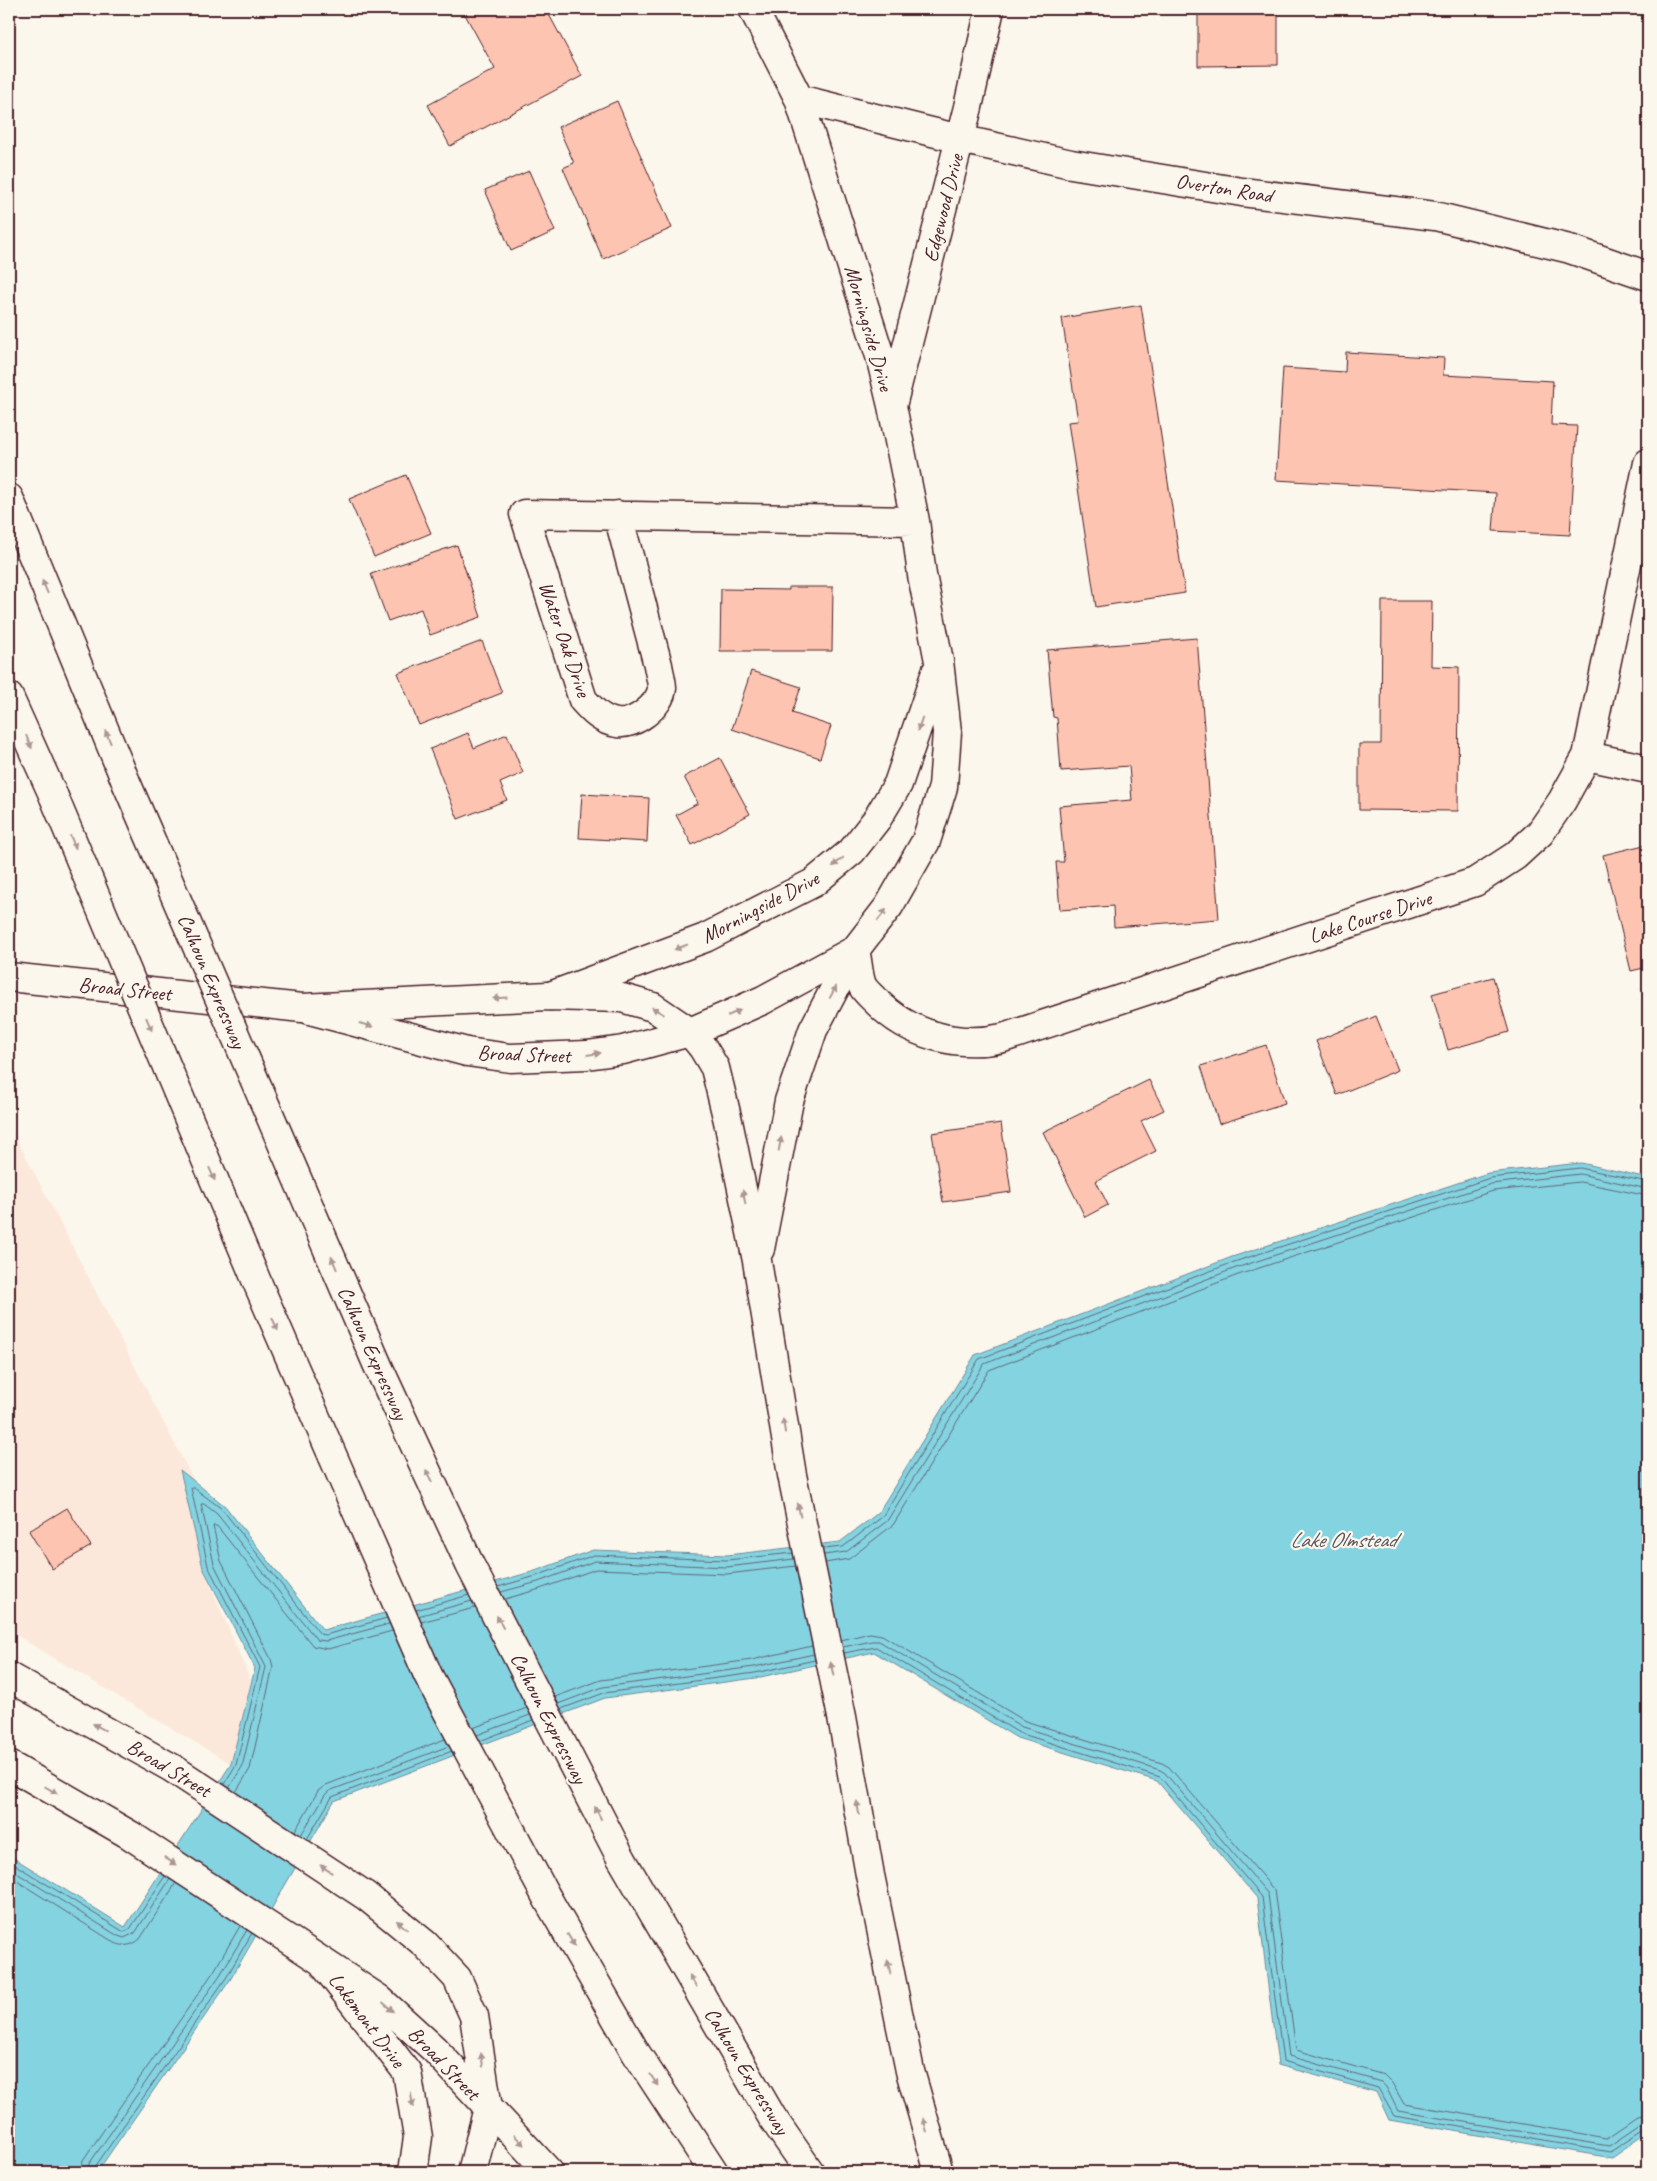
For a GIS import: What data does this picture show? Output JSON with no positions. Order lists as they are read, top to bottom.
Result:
{
  "streets": {
    "main road": [
      "Overton Road",
      "Edgewood Drive",
      "Morningside Drive",
      "Water Oak Drive",
      "Lake Course Drive",
      "Calhoun Expressway",
      "Broad Street",
      "Lakemont Drive"
    ]
  },
  "crossings": [
    ["Overton Road", "Edgewood Drive"],
    ["Overton Road", "Morningside Drive"],
    ["Edgewood Drive", "Morningside Drive"],
    ["Morningside Drive", "Water Oak Drive"],
    ["Morningside Drive", "Lake Course Drive"],
    ["Morningside Drive", "Broad Street"],
    ["Broad Street", "Lakemont Drive"]
  ],
  "water": ["Lake Olmstead"]
}
